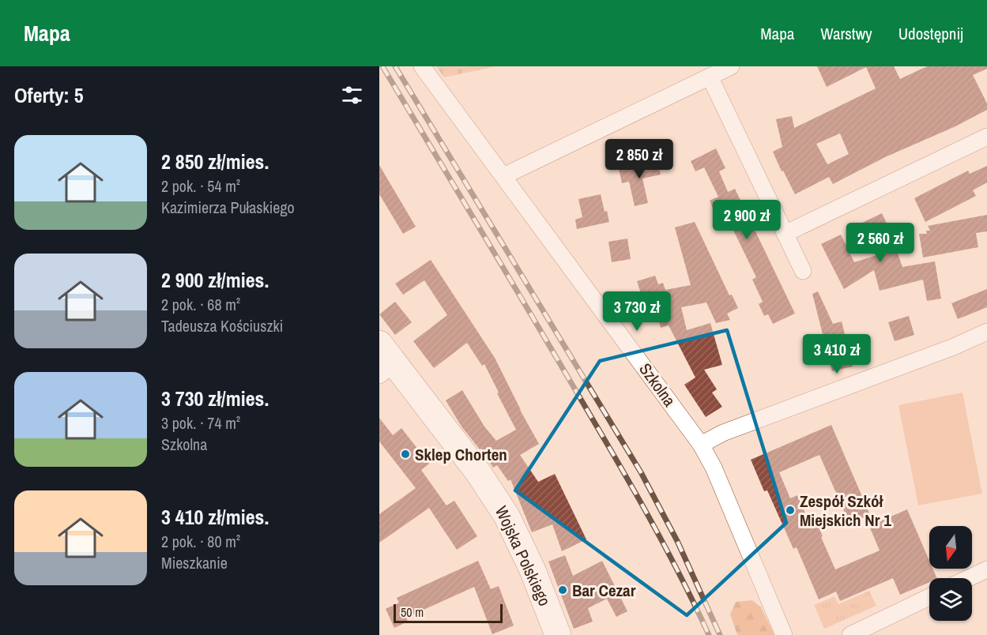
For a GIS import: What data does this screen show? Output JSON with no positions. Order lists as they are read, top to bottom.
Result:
{
  "streets": {
    "main road": ["Wojska Polskiego"],
    "street": ["Szkolna"]
  },
  "places": ["Sklep Chorten", "Zespół Szkół Miejskich Nr 1", "Bar Cezar"],
  "scale_bar": "50 m",
  "north": "bottom",
  "page": {
    "header": "Mapa",
    "nav": ["Mapa", "Warstwy", "Udostępnij"],
    "heading": "Oferty: 5",
    "list": [
      {
        "name": "2 850 zł/mies.",
        "note": "2 pok. · 54 m² · Kazimierza Pułaskiego"
      },
      {
        "name": "2 900 zł/mies.",
        "note": "2 pok. · 68 m² · Tadeusza Kościuszki"
      },
      {
        "name": "3 730 zł/mies.",
        "note": "3 pok. · 74 m² · Szkolna"
      },
      {
        "name": "3 410 zł/mies.",
        "note": "2 pok. · 80 m² · Mieszkanie"
      }
    ],
    "price": [
      "2 850 zł",
      "2 900 zł",
      "2 560 zł",
      "3 730 zł",
      "3 410 zł"
    ],
    "scale": "50 m"
  }
}
